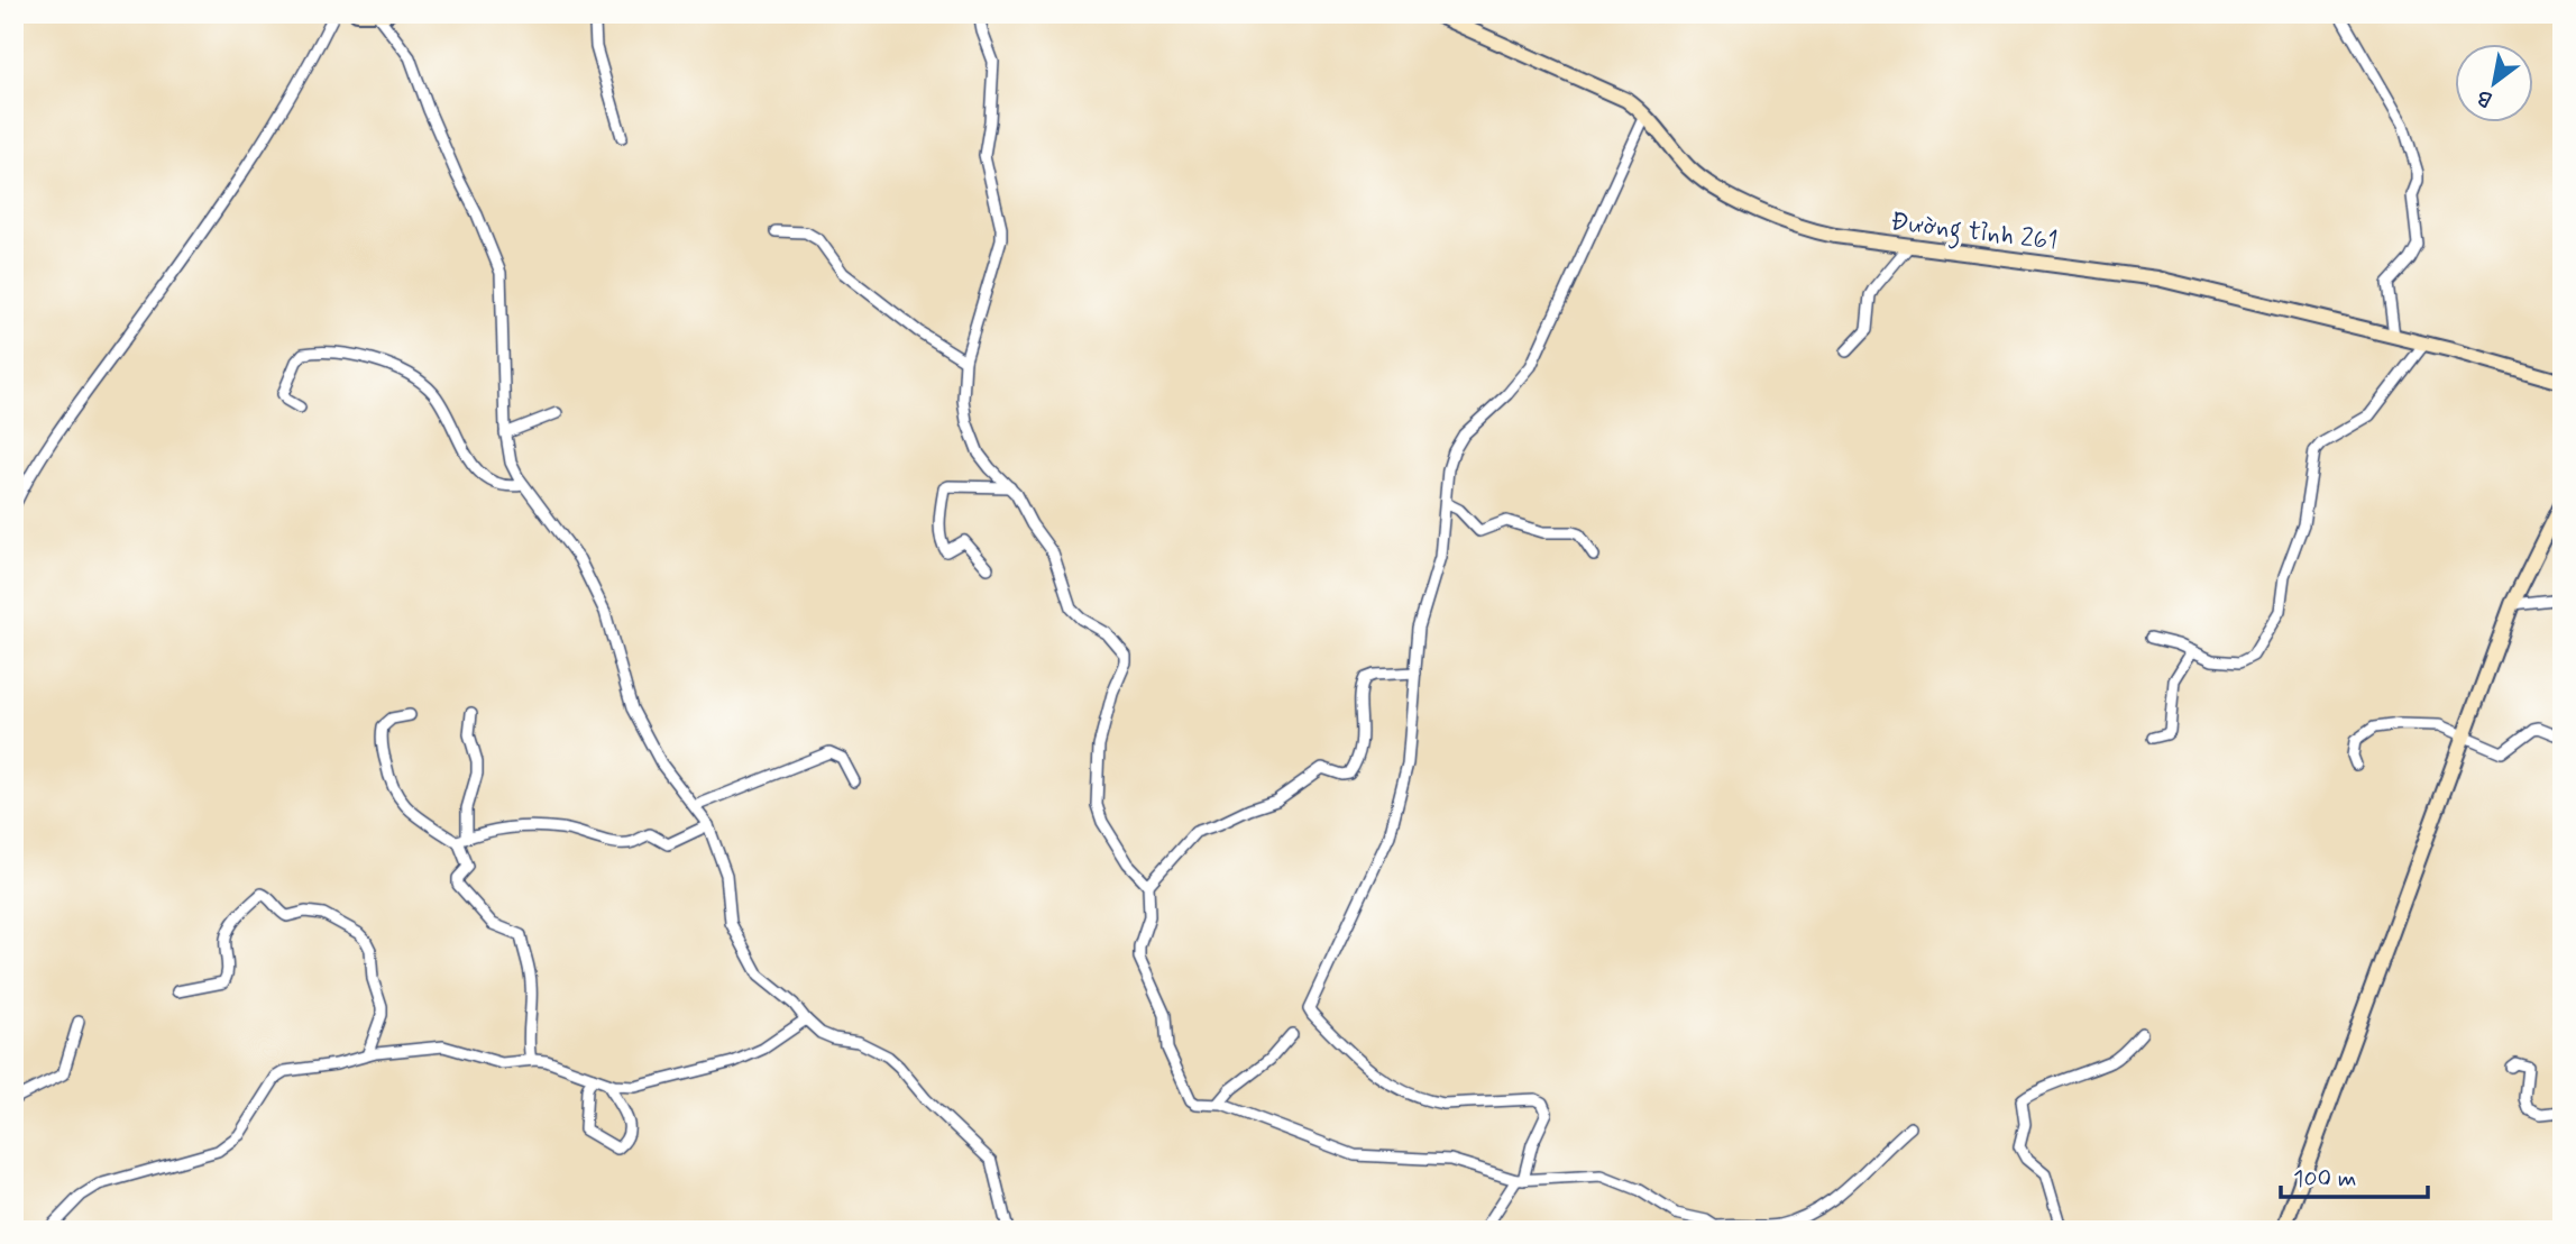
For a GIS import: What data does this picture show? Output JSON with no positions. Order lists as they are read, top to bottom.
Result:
{
  "streets": {
    "main road": ["Đường tỉnh 261"]
  },
  "scale_bar": "100 m",
  "north": "bottom left"
}
